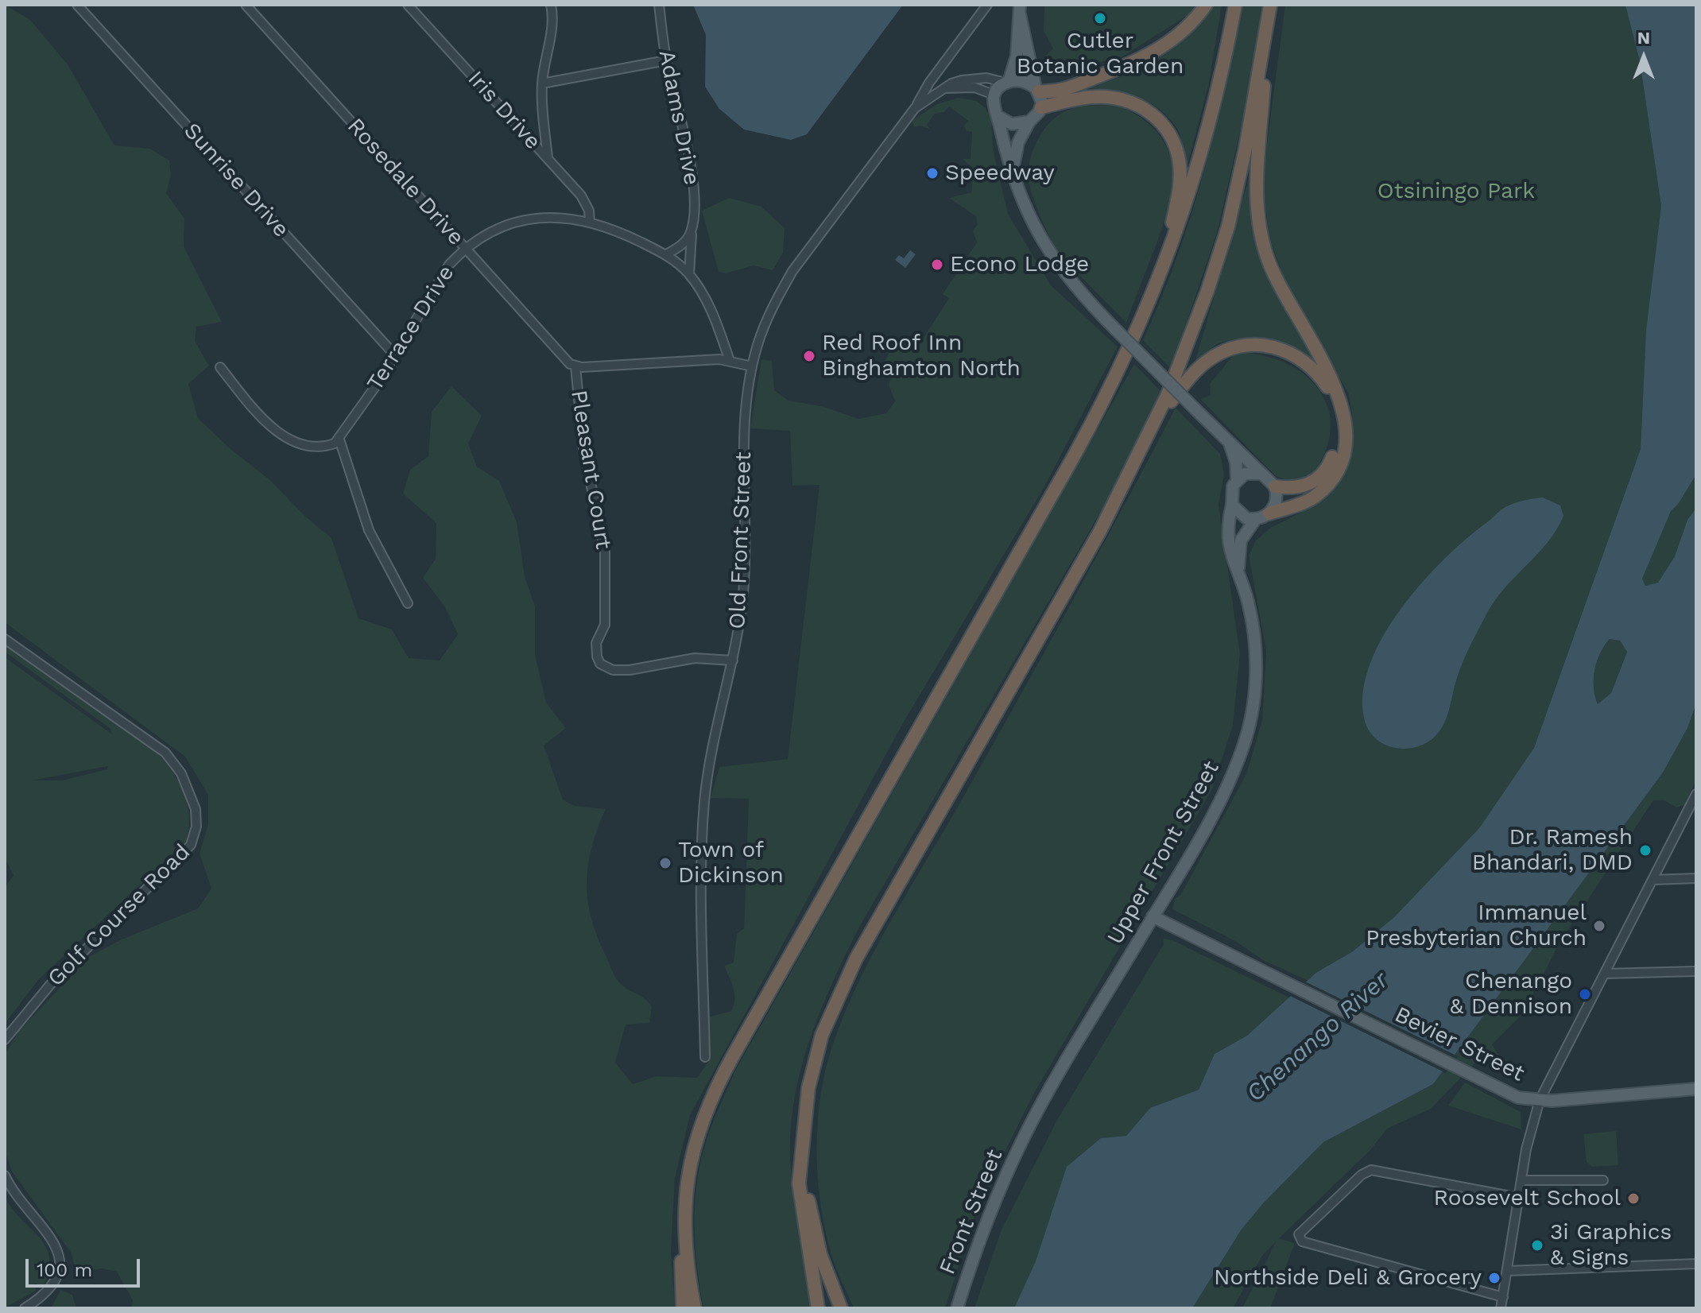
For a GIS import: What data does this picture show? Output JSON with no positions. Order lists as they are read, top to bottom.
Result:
{
  "streets": {
    "main road": ["Upper Front Street", "Bevier Street", "Front Street"],
    "street": [
      "Iris Drive",
      "Adams Drive",
      "Sunrise Drive",
      "Rosedale Drive",
      "Terrace Drive",
      "Pleasant Court",
      "Old Front Street",
      "Golf Course Road"
    ]
  },
  "crossings": [
    ["Iris Drive", "Terrace Drive"],
    ["Adams Drive", "Terrace Drive"],
    ["Sunrise Drive", "Terrace Drive"],
    ["Rosedale Drive", "Terrace Drive"],
    ["Rosedale Drive", "Pleasant Court"],
    ["Pleasant Court", "Old Front Street"],
    ["Upper Front Street", "Bevier Street"],
    ["Upper Front Street", "Front Street"]
  ],
  "water": ["Chenango River"],
  "parks": ["Otsiningo Park"],
  "places": [
    "Cutler Botanic Garden",
    "Speedway",
    "Econo Lodge",
    "Red Roof Inn Binghamton North",
    "Dr. Ramesh Bhandari, DMD",
    "Town of Dickinson",
    "Immanuel Presbyterian Church",
    "Chenango & Dennison",
    "Roosevelt School",
    "3i Graphics & Signs",
    "Northside Deli & Grocery"
  ],
  "scale_bar": "100 m",
  "north": "top"
}
